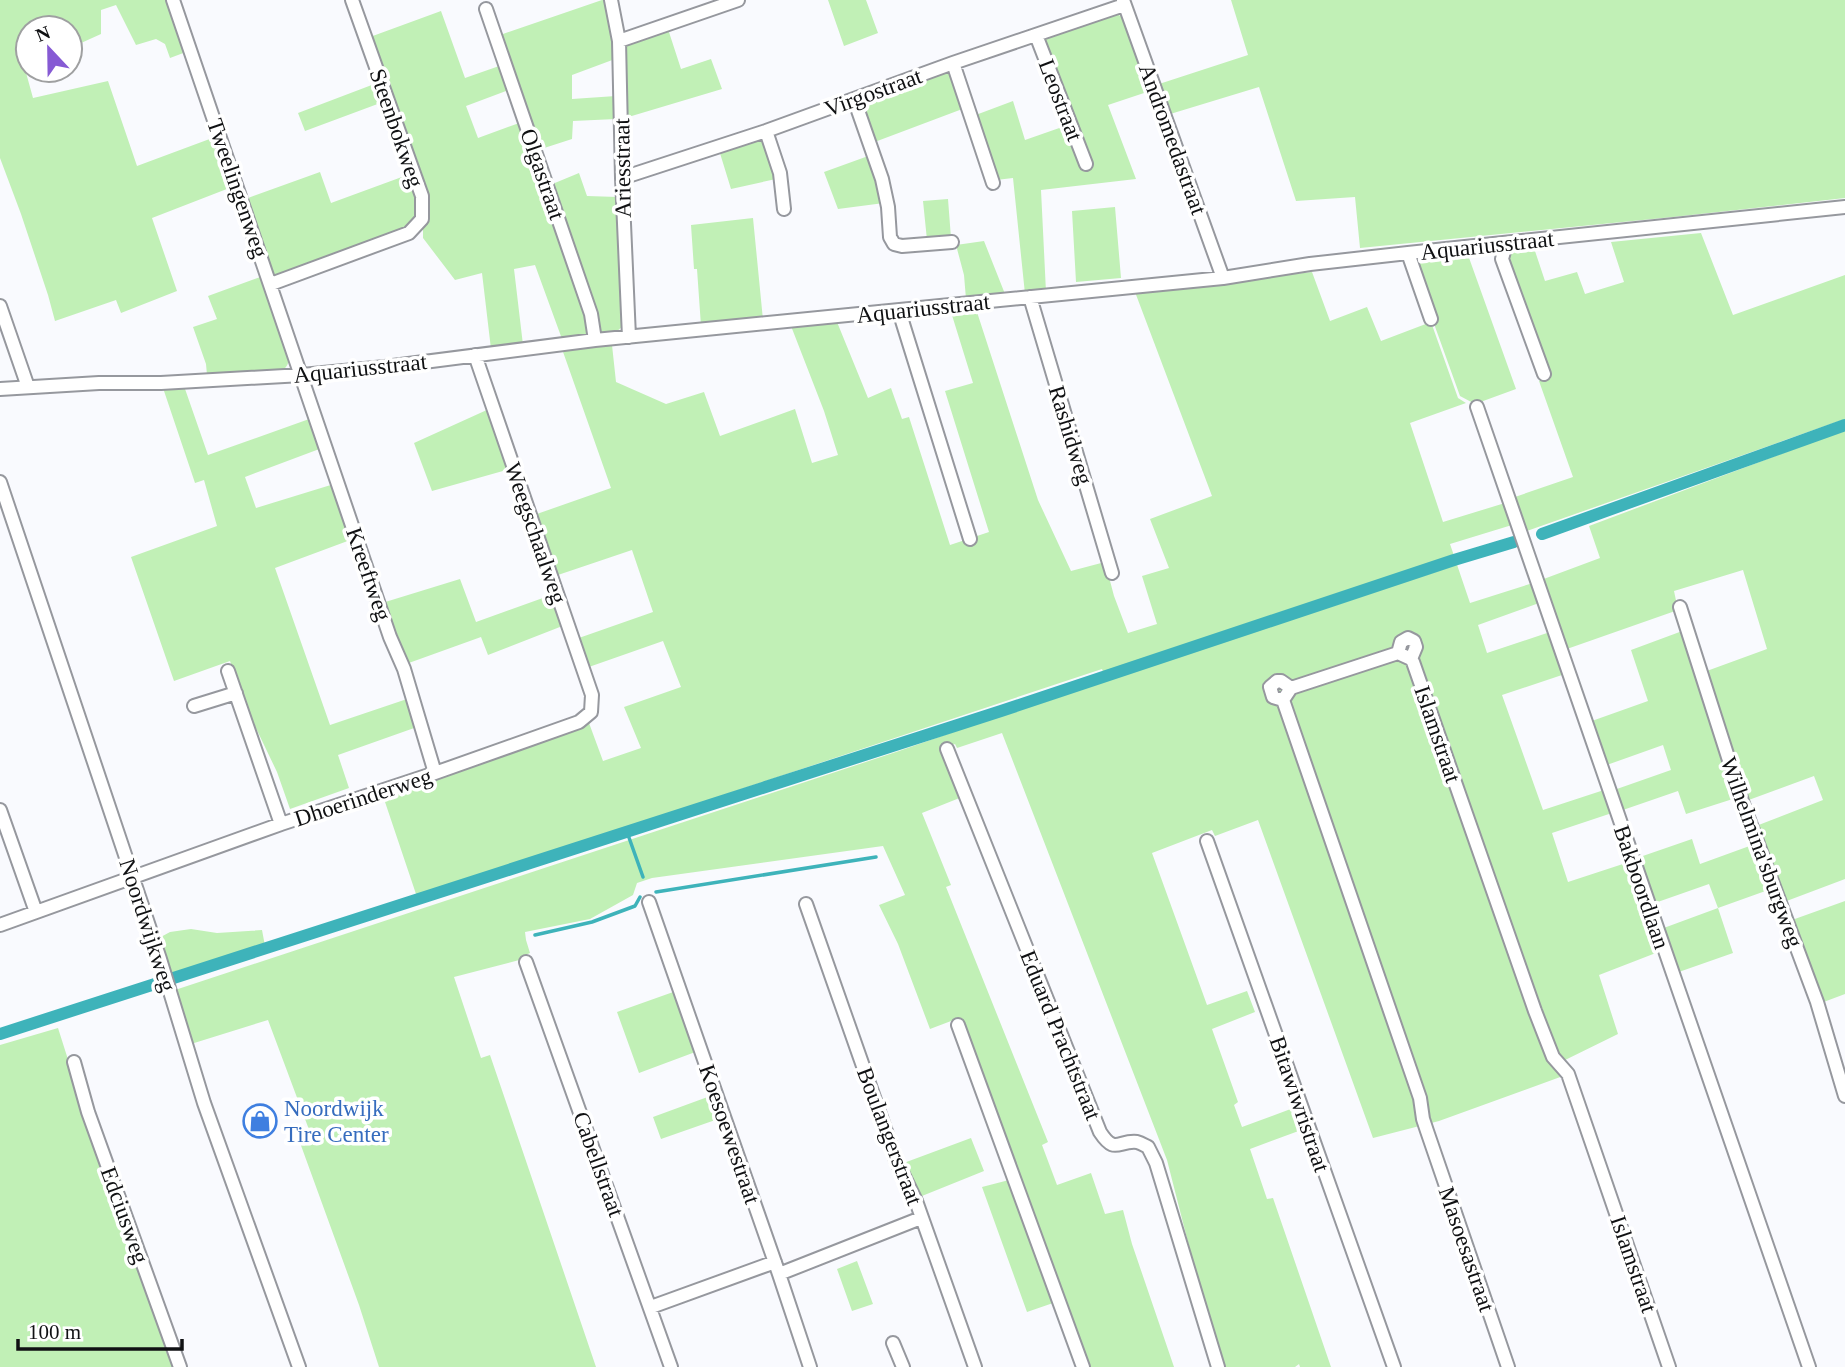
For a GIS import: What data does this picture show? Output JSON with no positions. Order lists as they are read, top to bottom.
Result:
{
  "streets": {
    "street": [
      "Virgostraat",
      "Leostraat",
      "Steenbokweg",
      "Andromedastraat",
      "Ariesstraat",
      "Olgastraat",
      "Tweelingenweg",
      "Aquariusstraat",
      "Rashidweg",
      "Weegschaalweg",
      "Kreeftweg",
      "Islamstraat",
      "Dhoerinderweg",
      "Wilhelmina'sburgweg",
      "Bakboordlaan",
      "Noordwijkweg",
      "Eduard Prachtstraat",
      "Bitawiwristraat",
      "Koesoewestraat",
      "Boulangerstraat",
      "Cabellstraat",
      "Edciusweg",
      "Masoesastraat"
    ]
  },
  "crossings": [
    ["Virgostraat", "Leostraat"],
    ["Virgostraat", "Andromedastraat"],
    ["Virgostraat", "Ariesstraat"],
    ["Steenbokweg", "Tweelingenweg"],
    ["Andromedastraat", "Aquariusstraat"],
    ["Ariesstraat", "Aquariusstraat"],
    ["Olgastraat", "Aquariusstraat"],
    ["Tweelingenweg", "Aquariusstraat"],
    ["Tweelingenweg", "Kreeftweg"],
    ["Aquariusstraat", "Rashidweg"],
    ["Aquariusstraat", "Weegschaalweg"],
    ["Aquariusstraat", "Kreeftweg"],
    ["Weegschaalweg", "Dhoerinderweg"],
    ["Kreeftweg", "Dhoerinderweg"],
    ["Islamstraat", "Masoesastraat"],
    ["Dhoerinderweg", "Noordwijkweg"]
  ],
  "places": {
    "shop": ["Noordwijk Tire Center"]
  },
  "scale_bar": "100 m",
  "north": "top"
}
